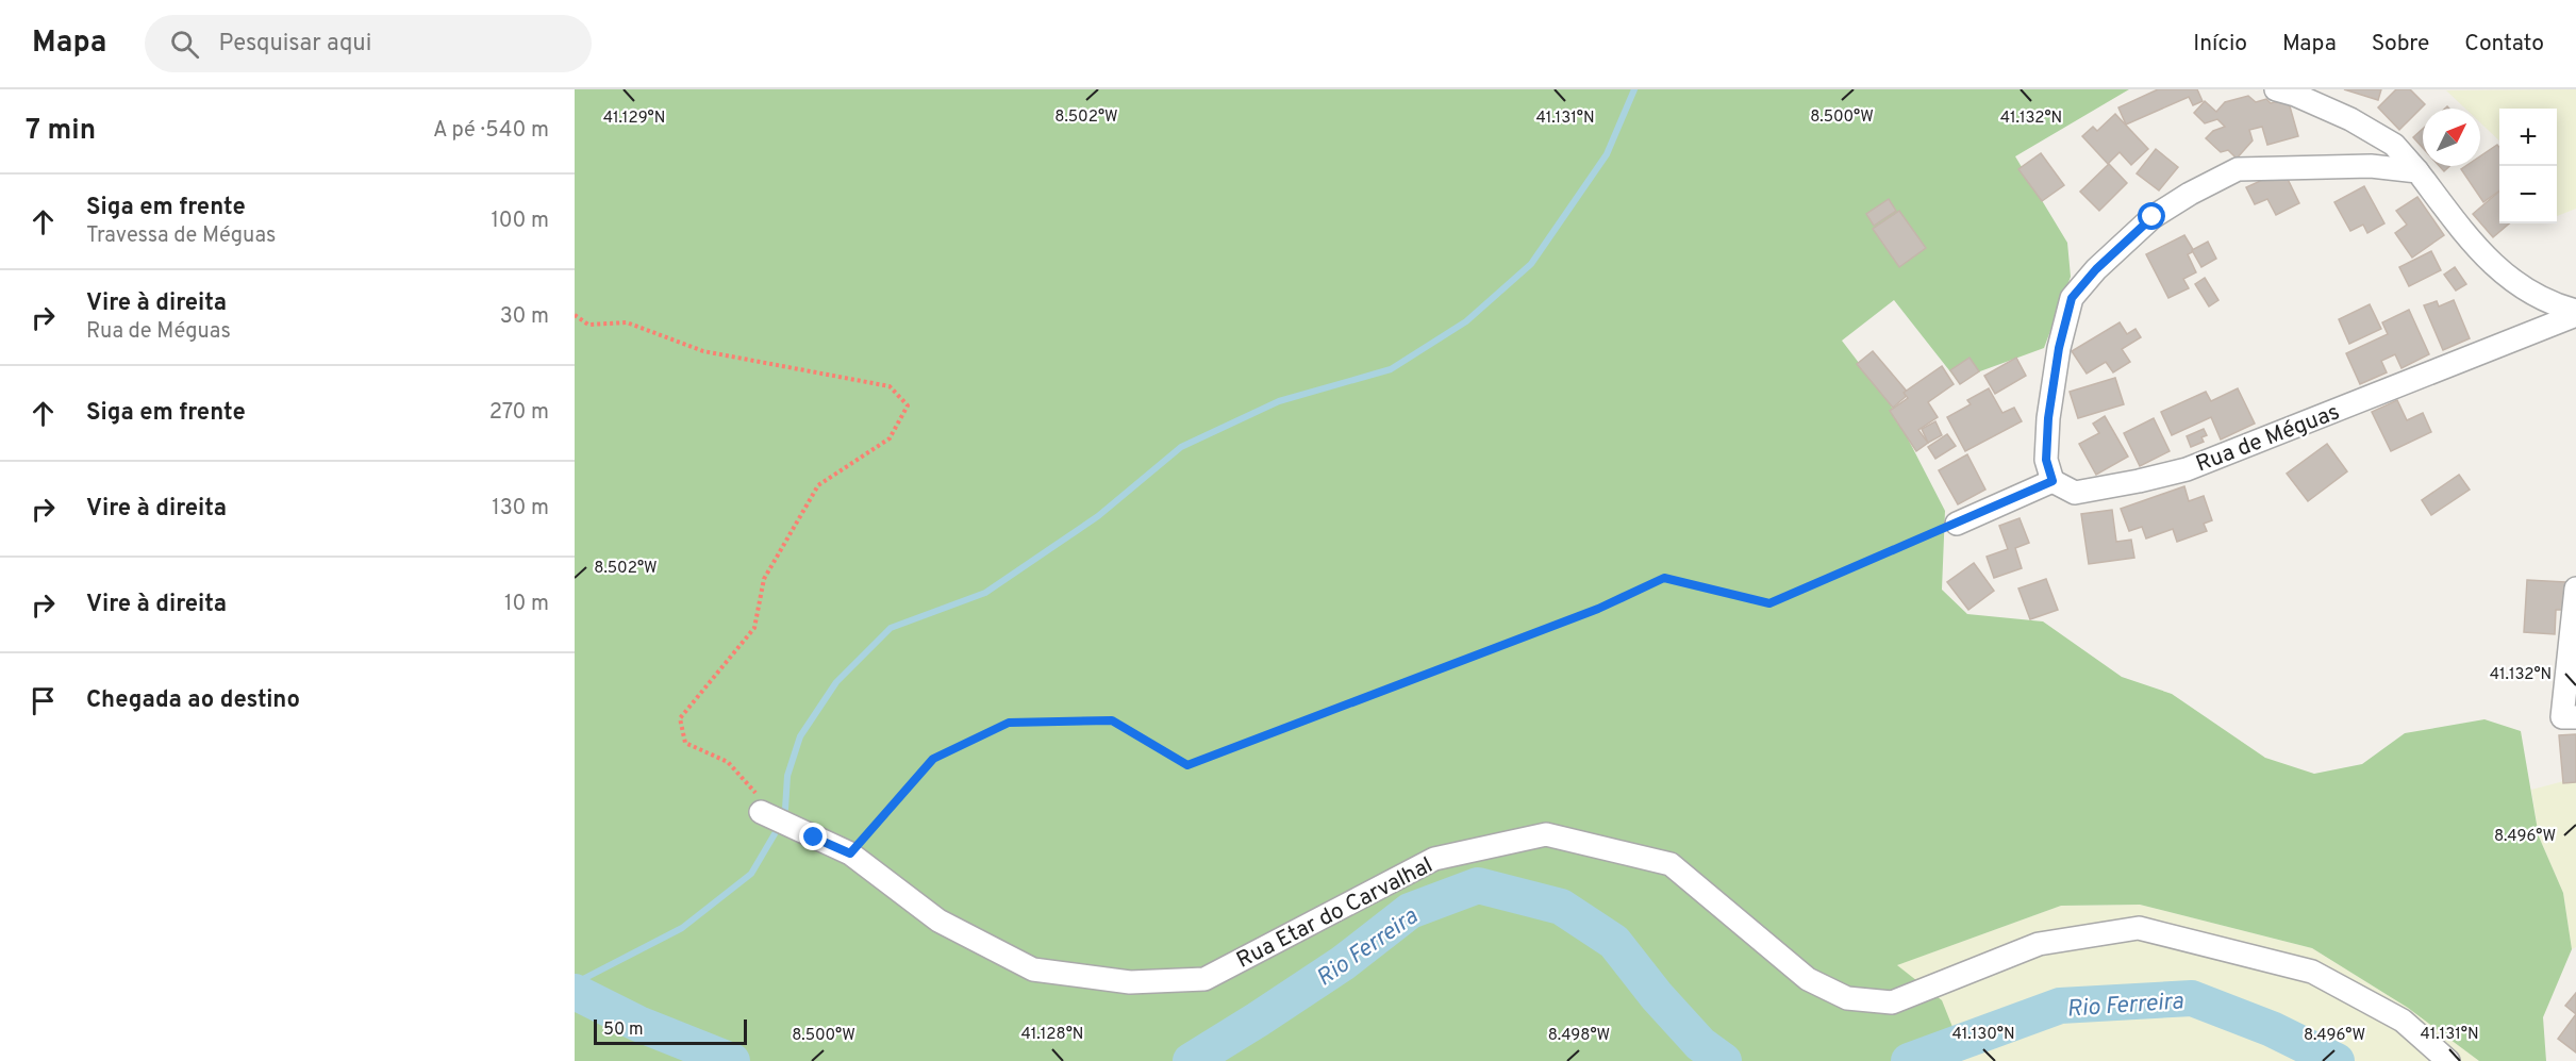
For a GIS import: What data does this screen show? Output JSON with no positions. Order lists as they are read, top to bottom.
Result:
{
  "streets": {
    "street": ["Rua de Méguas", "Rua Etar do Carvalhal"]
  },
  "water": ["Rio Ferreira"],
  "scale_bar": "50 m",
  "north": "top right",
  "page": {
    "header": "Mapa",
    "search": "Pesquisar aqui",
    "nav": [
      "Início",
      "Mapa",
      "Sobre",
      "Contato"
    ],
    "heading": ["7 min", "A pé · 540 m"],
    "map_buttons": ["+", "−"],
    "list": [
      ["Siga em frente", "Travessa de Méguas", "100 m"],
      ["Vire à direita", "Rua de Méguas", "30 m"],
      ["Siga em frente", "270 m"],
      ["Vire à direita", "130 m"],
      ["Vire à direita", "10 m"],
      "Chegada ao destino"
    ],
    "scale": "50 m"
  },
  "coordinates": [
    "8.502°W",
    "8.500°W",
    "41.131°N",
    "41.129°N",
    "41.132°N",
    "8.496°W",
    "41.128°N",
    "41.130°N",
    "8.498°W"
  ]
}
